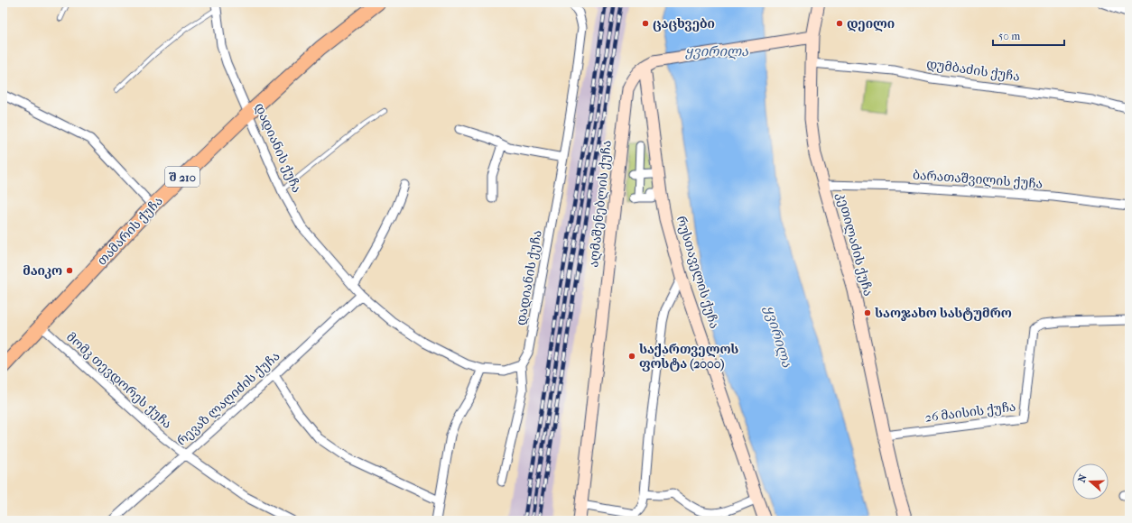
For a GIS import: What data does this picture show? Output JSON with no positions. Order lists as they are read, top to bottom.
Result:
{
  "streets": {
    "main road": ["შ 210", "თამარის ქუჩა"],
    "street": [
      "დუმბაძის ქუჩა",
      "დადიანის ქუჩა",
      "ბარათაშვილის ქუჩა",
      "აღმაშენებლის ქუჩა",
      "კეთილაძის ქუჩა",
      "რუსთაველის ქუჩა",
      "მომკ თევდორეს ქუჩა",
      "რევაზ ლაღიძის ქუჩა",
      "26 მაისის ქუჩა"
    ]
  },
  "crossings": [
    ["დუმბაძის ქუჩა", "კეთილაძის ქუჩა"],
    ["დადიანის ქუჩა", "თამარის ქუჩა"],
    ["დადიანის ქუჩა", "რევაზ ლაღიძის ქუჩა"],
    ["ბარათაშვილის ქუჩა", "კეთილაძის ქუჩა"],
    ["აღმაშენებლის ქუჩა", "კეთილაძის ქუჩა"],
    ["აღმაშენებლის ქუჩა", "რუსთაველის ქუჩა"],
    ["თამარის ქუჩა", "მომკ თევდორეს ქუჩა"],
    ["კეთილაძის ქუჩა", "26 მაისის ქუჩა"],
    ["მომკ თევდორეს ქუჩა", "რევაზ ლაღიძის ქუჩა"]
  ],
  "water": ["ყვირილა"],
  "places": [
    "ცაცხვები",
    "დეილი",
    "მაიკო",
    "საოჯახო სასტუმრო",
    "საქართველოს ფოსტა (2000)"
  ],
  "scale_bar": "50 m",
  "north": "left"
}
